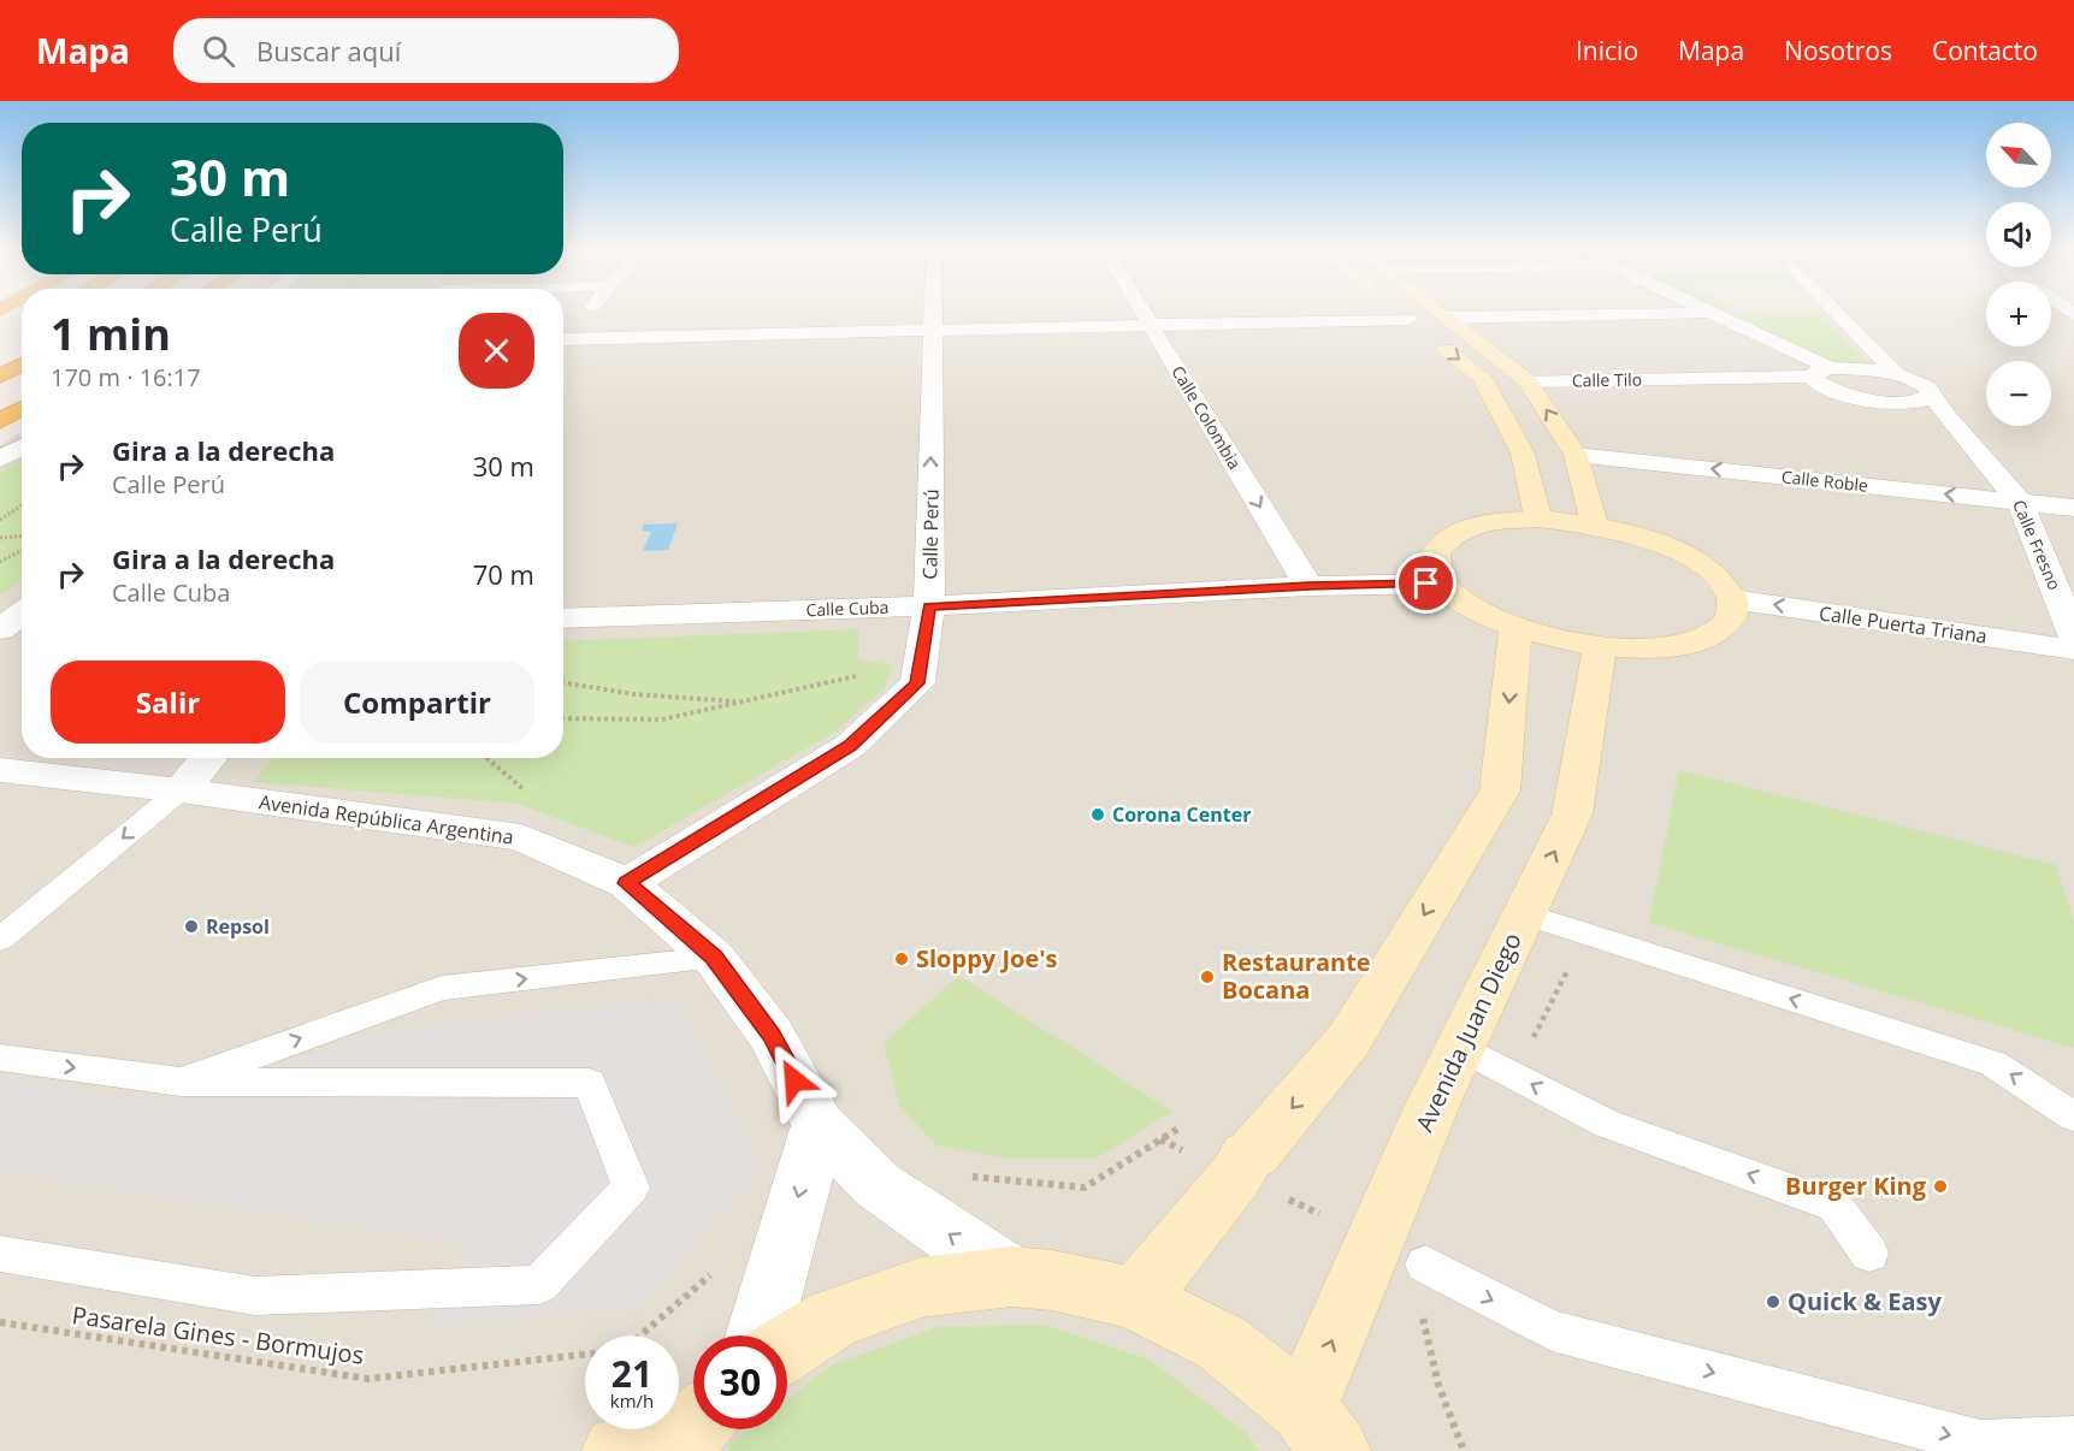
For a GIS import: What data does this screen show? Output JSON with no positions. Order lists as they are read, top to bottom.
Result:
{
  "streets": {
    "street": [
      "Calle Tilo",
      "Calle Colombia",
      "Calle Roble",
      "Calle Perú",
      "Calle Fresno",
      "Calle Cuba",
      "Calle Puerta Triana",
      "Avenida República Argentina",
      "Avenida Juan Diego"
    ],
    "path": ["Pasarela Gines - Bormujos"]
  },
  "crossings": [
    ["Calle Tilo", "Calle Fresno"],
    ["Calle Colombia", "Calle Cuba"],
    ["Calle Roble", "Calle Fresno"],
    ["Calle Perú", "Calle Cuba"],
    ["Calle Perú", "Avenida República Argentina"]
  ],
  "one_way": ["Calle Perú", "Calle Puerta Triana"],
  "places": [
    "Corona Center",
    "Repsol",
    "Sloppy Joe's",
    "Restaurante Bocana",
    "Burger King",
    "Quick & Easy"
  ],
  "north": "top left",
  "page": {
    "header": "Mapa",
    "search": "Buscar aquí",
    "nav": [
      "Inicio",
      "Mapa",
      "Nosotros",
      "Contacto"
    ],
    "map_buttons": ["+", "−"],
    "turn": ["30 m", "Calle Perú"],
    "heading": ["1 min", "170 m · 16:17"],
    "list": [
      {
        "name": "Gira a la derecha",
        "note": "Calle Perú",
        "value": "30 m"
      },
      {
        "name": "Gira a la derecha",
        "note": "Calle Cuba",
        "value": "70 m"
      }
    ],
    "buttons": ["Salir", "Compartir"],
    "speed": "21 km/h",
    "limit": "30"
  }
}
